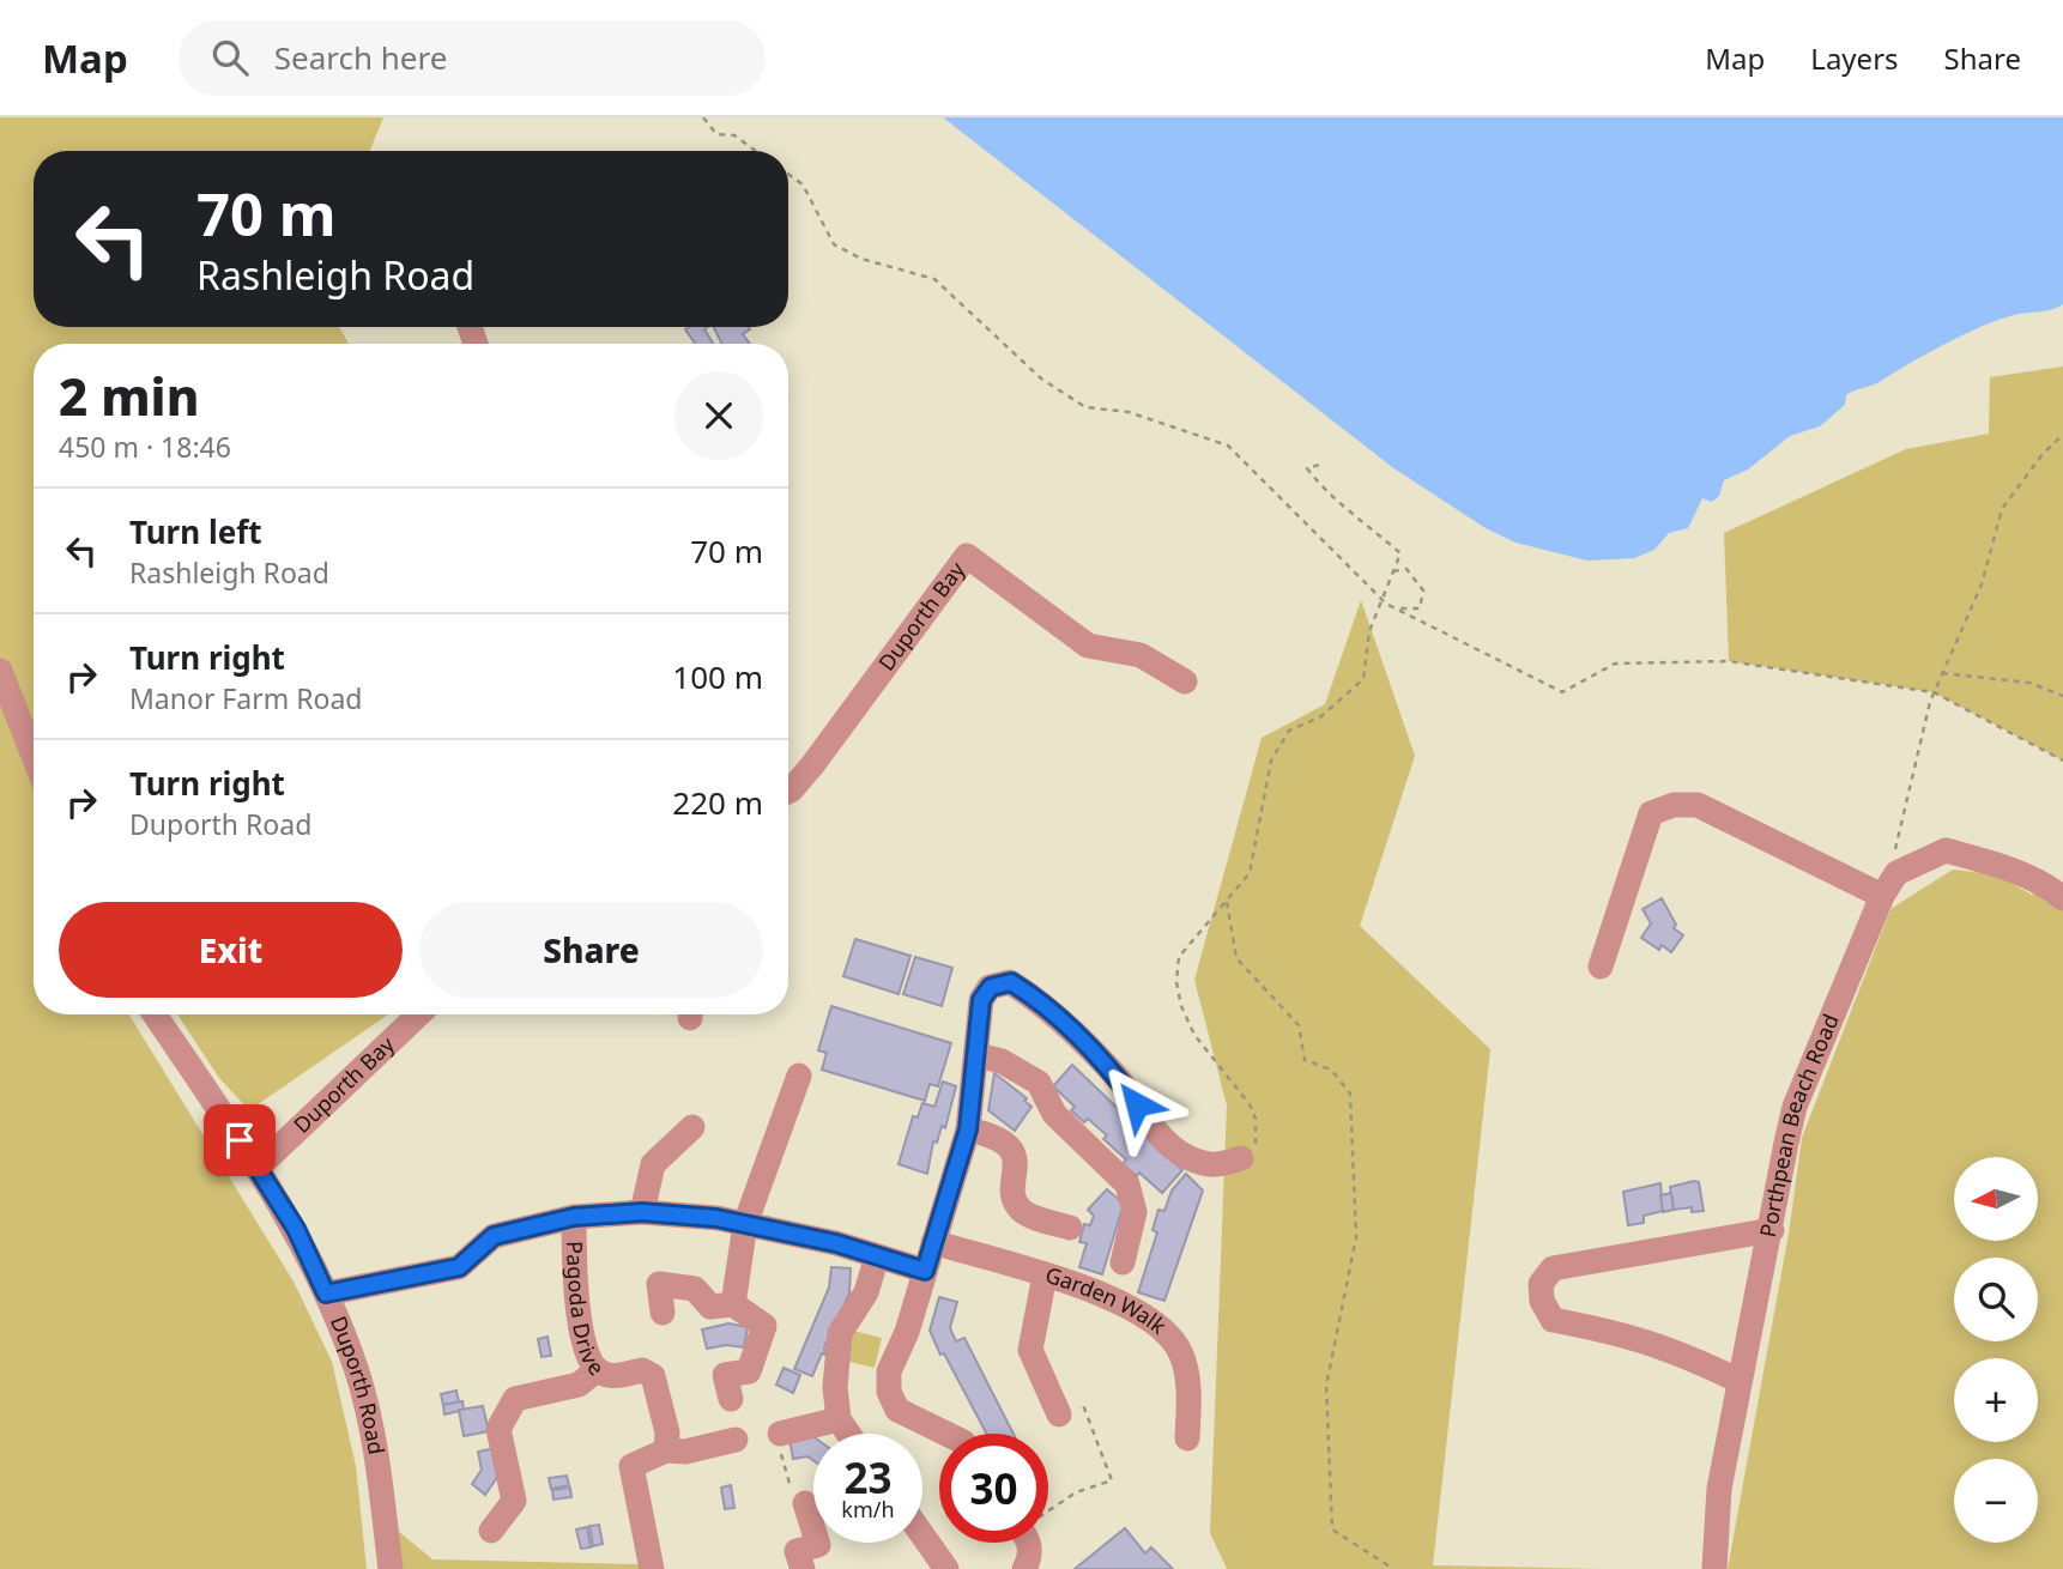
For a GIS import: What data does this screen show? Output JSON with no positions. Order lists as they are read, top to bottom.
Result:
{
  "streets": {
    "street": [
      "Duporth Bay",
      "Porthpean Beach Road",
      "Pagoda Drive",
      "Garden Walk",
      "Duporth Road"
    ]
  },
  "crossings": [
    ["Duporth Bay", "Duporth Road"]
  ],
  "north": "left",
  "page": {
    "header": "Map",
    "search": "Search here",
    "nav": ["Map", "Layers", "Share"],
    "turn": ["70 m", "Rashleigh Road"],
    "heading": ["2 min", "450 m · 18:46"],
    "list": [
      {
        "name": "Turn left",
        "note": "Rashleigh Road",
        "value": "70 m"
      },
      {
        "name": "Turn right",
        "note": "Manor Farm Road",
        "value": "100 m"
      },
      {
        "name": "Turn right",
        "note": "Duporth Road",
        "value": "220 m"
      }
    ],
    "buttons": ["Exit", "Share"],
    "map_buttons": ["+", "−"],
    "speed": "23 km/h",
    "limit": "30"
  }
}
